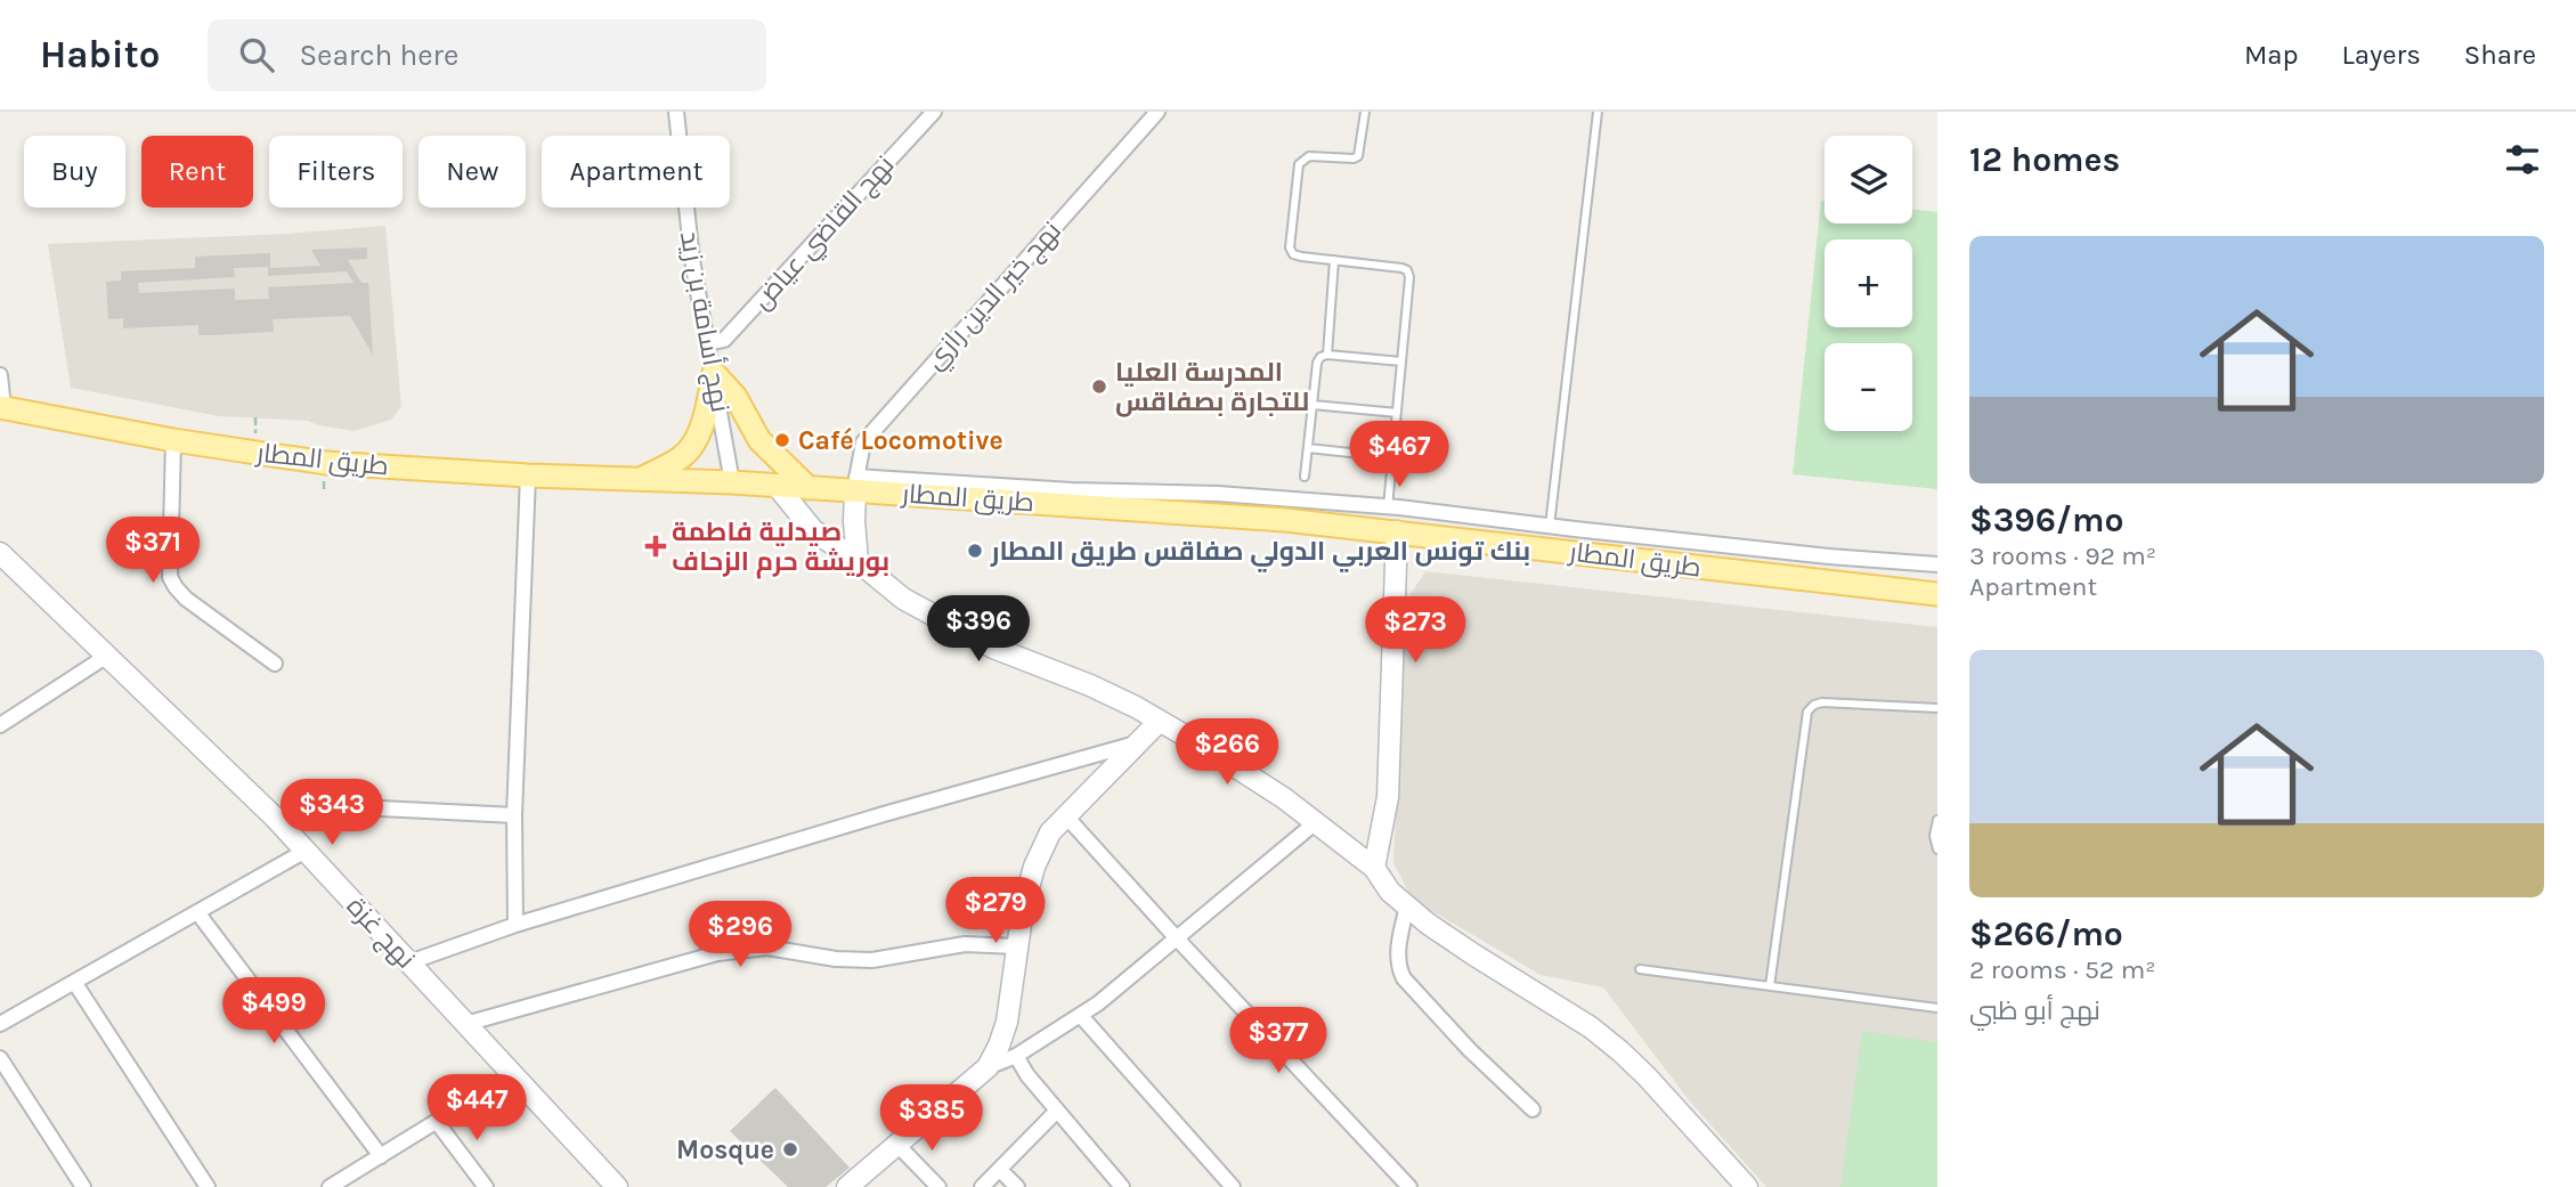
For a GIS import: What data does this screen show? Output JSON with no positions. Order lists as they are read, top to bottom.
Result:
{
  "streets": {
    "main road": ["طريق المطار"],
    "street": [
      "نهج القاضي عياض",
      "نهج خير الدين رازي",
      "نهج أسامة بن زيد",
      "نهج غزة"
    ]
  },
  "crossings": [
    ["نهج القاضي عياض", "نهج أسامة بن زيد"],
    ["نهج خير الدين رازي", "طريق المطار"],
    ["نهج أسامة بن زيد", "طريق المطار"]
  ],
  "places": {
    "other": [
      "المدرسة العليا للتجارة بصفاقس",
      "Café Locomotive",
      "بنك تونس العربي الدولي صفاقس طريق المطار",
      "Mosque"
    ],
    "health": ["صيدلية فاطمة بوريشة حرم الزحاف"]
  },
  "page": {
    "header": "Habito",
    "search": "Search here",
    "nav": ["Map", "Layers", "Share"],
    "heading": "12 homes",
    "map_buttons": ["+", "−"],
    "chip": [
      "Buy",
      "Rent",
      "Filters",
      "New",
      "Apartment"
    ],
    "list": [
      {
        "name": "$396/mo",
        "note": "3 rooms · 92 m² · Apartment"
      },
      {
        "name": "$266/mo",
        "note": "2 rooms · 52 m² · نهج أبو ظبي"
      }
    ],
    "price": [
      "$467",
      "$371",
      "$396",
      "$273",
      "$266",
      "$343",
      "$279",
      "$296",
      "$499",
      "$377",
      "$447",
      "$385"
    ]
  }
}
